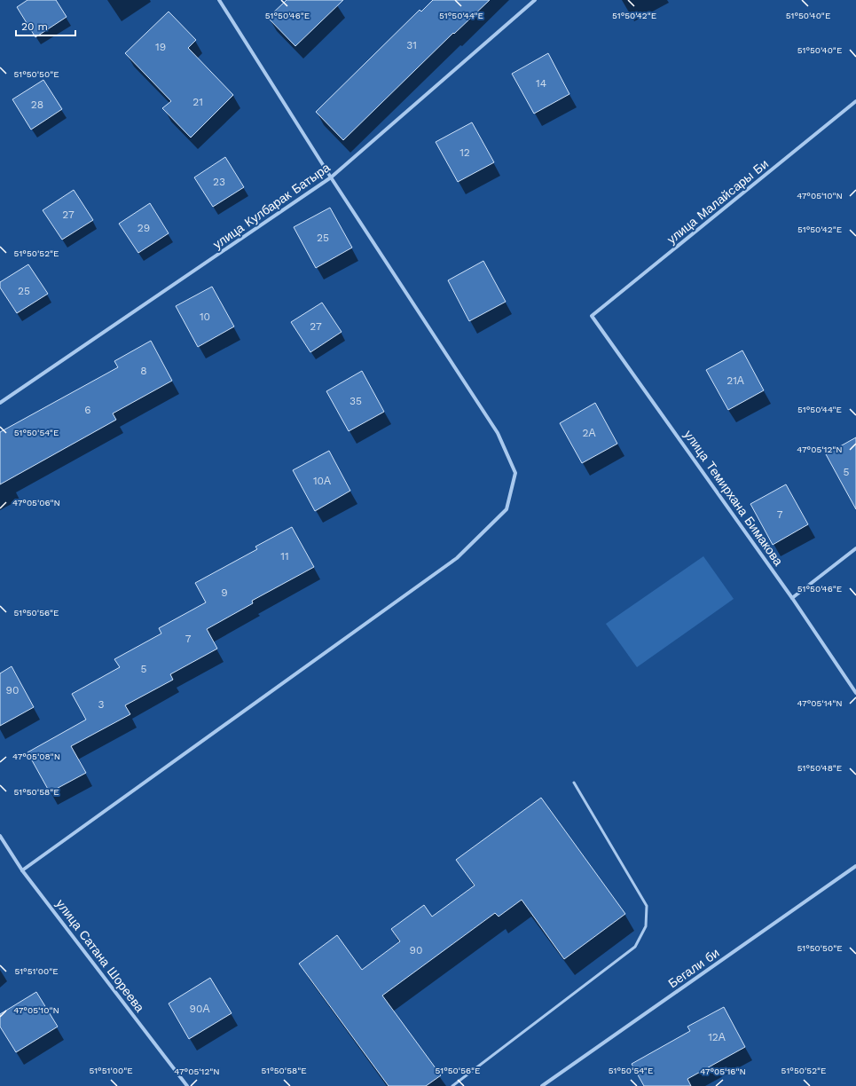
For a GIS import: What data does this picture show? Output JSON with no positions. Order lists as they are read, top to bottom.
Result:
{
  "streets": {
    "street": [
      "улица Малайcары Би",
      "улица Кулбарак Батыра",
      "улица Темирхана Бимакова",
      "улица Сатана Шореева",
      "Бегали би"
    ]
  },
  "crossings": [
    ["улица Малайcары Би", "улица Темирхана Бимакова"]
  ],
  "house_numbers": [
    "31",
    "19",
    "14",
    "21",
    "28",
    "12",
    "23",
    "27",
    "29",
    "25",
    "25",
    "10",
    "27",
    "8",
    "21А",
    "35",
    "6",
    "2А",
    "5",
    "10А",
    "7",
    "11",
    "9",
    "7",
    "5",
    "90",
    "3",
    "90",
    "90А",
    "12А"
  ],
  "scale_bar": "20 m",
  "coordinates": [
    "51°50'46\"E",
    "51°50'44\"E",
    "51°50'42\"E",
    "51°50'40\"E",
    "51°50'50\"E",
    "47°05'10\"N",
    "51°50'52\"E",
    "51°50'54\"E",
    "47°05'12\"N",
    "47°05'06\"N",
    "51°50'56\"E",
    "47°05'14\"N",
    "47°05'08\"N",
    "51°50'48\"E",
    "51°50'58\"E",
    "51°51'00\"E",
    "47°05'16\"N"
  ]
}
